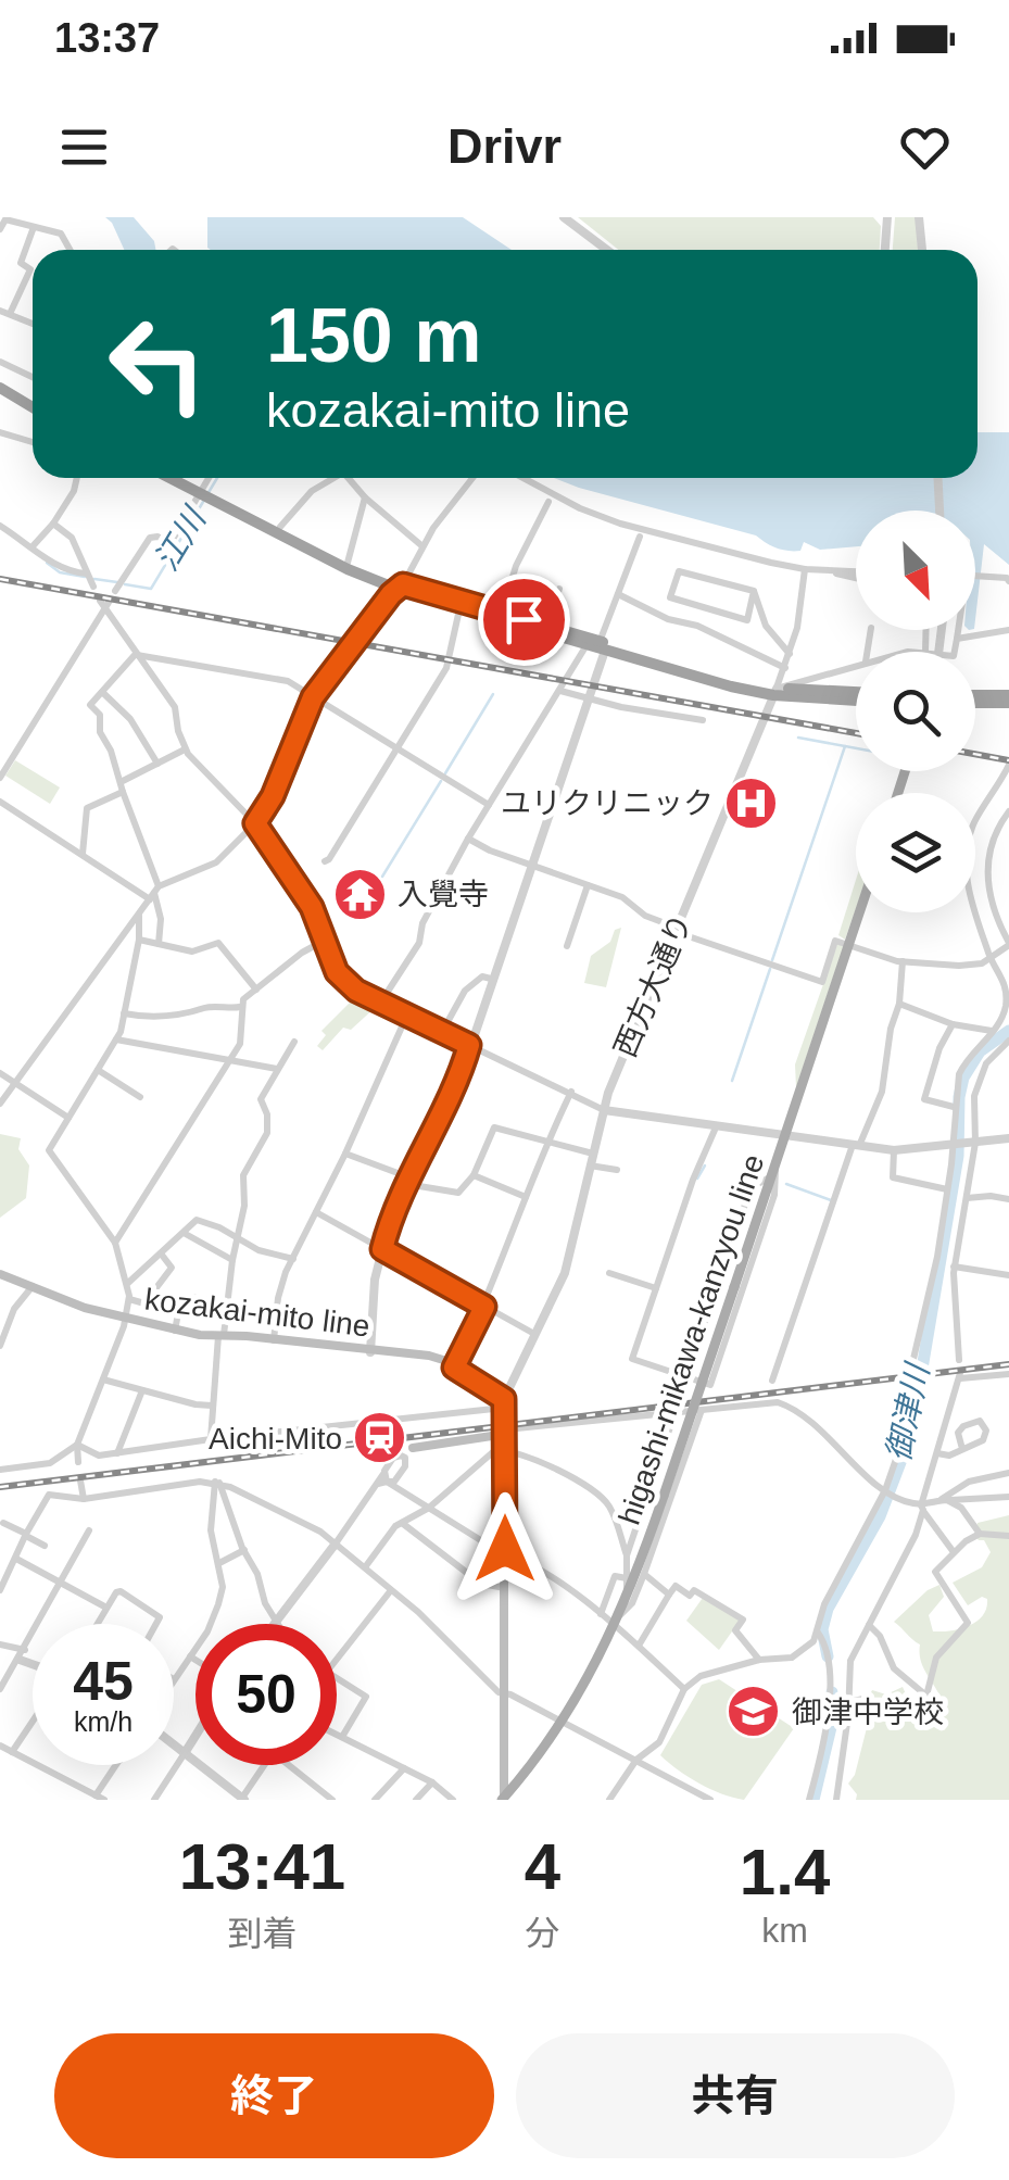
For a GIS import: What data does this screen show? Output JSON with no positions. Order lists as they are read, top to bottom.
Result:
{
  "streets": {
    "main road": ["kozakai-mito line", "higashi-mikawa-kanzyou line"],
    "street": ["西方大通り"]
  },
  "crossings": [
    ["西方大通り", "kozakai-mito line"]
  ],
  "water": ["江川", "御津川"],
  "places": {
    "hospital": ["ユリクリニック"],
    "temple": ["入覺寺"],
    "station": ["Aichi-Mito"],
    "school or university": ["御津中学校"]
  },
  "north": "bottom right",
  "page": {
    "status": "13:37",
    "header": "Drivr",
    "turn": ["150 m", "kozakai-mito line"],
    "speed": "45 km/h",
    "limit": "50",
    "eta": [
      "13:41",
      "到着",
      "4",
      "分",
      "1.4",
      "km"
    ],
    "buttons": ["終了", "共有"]
  }
}
